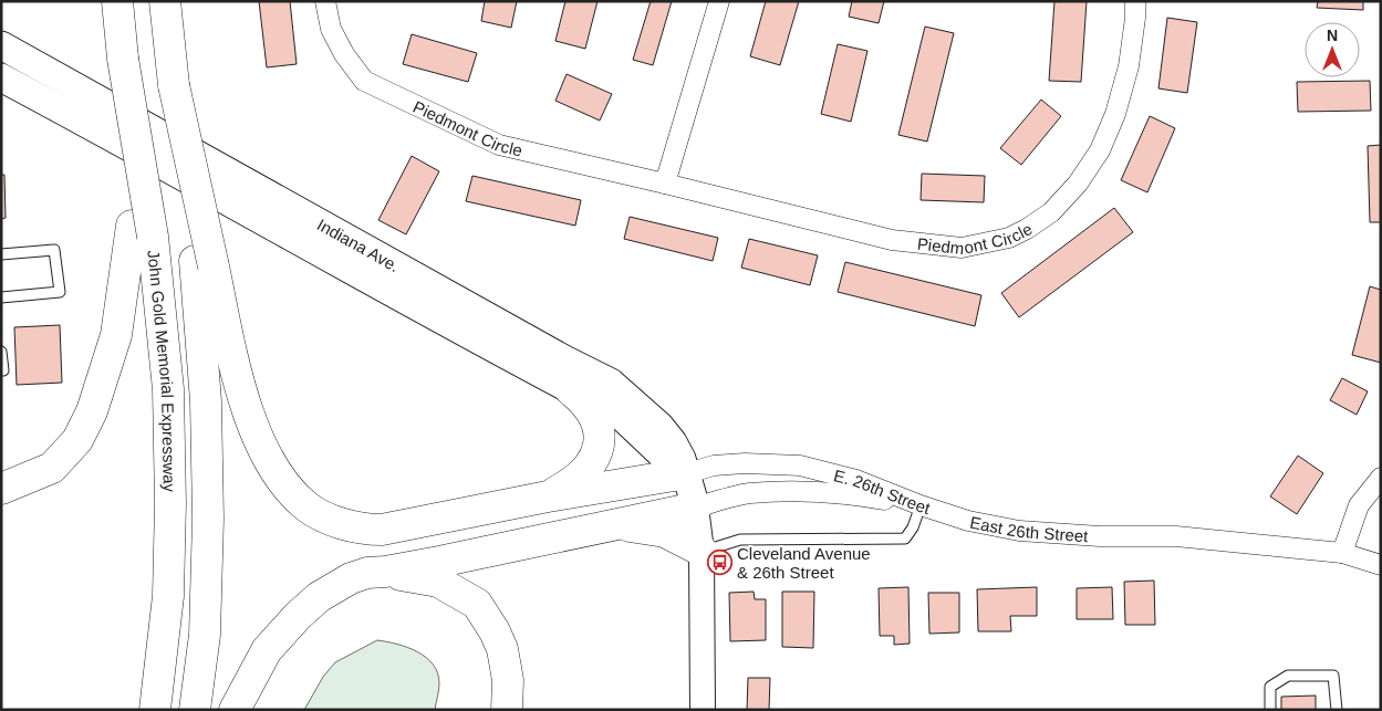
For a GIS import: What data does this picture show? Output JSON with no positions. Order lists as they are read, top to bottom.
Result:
{
  "streets": {
    "highway": ["John Gold Memorial Expressway"],
    "main road": ["Indiana Ave."],
    "street": ["Piedmont Circle", "E. 26th Street", "East 26th Street"]
  },
  "crossings": [
    ["Indiana Ave.", "E. 26th Street"],
    ["E. 26th Street", "East 26th Street"]
  ],
  "places": {
    "bus stop": ["Cleveland Avenue & 26th Street"]
  },
  "north": "top"
}
